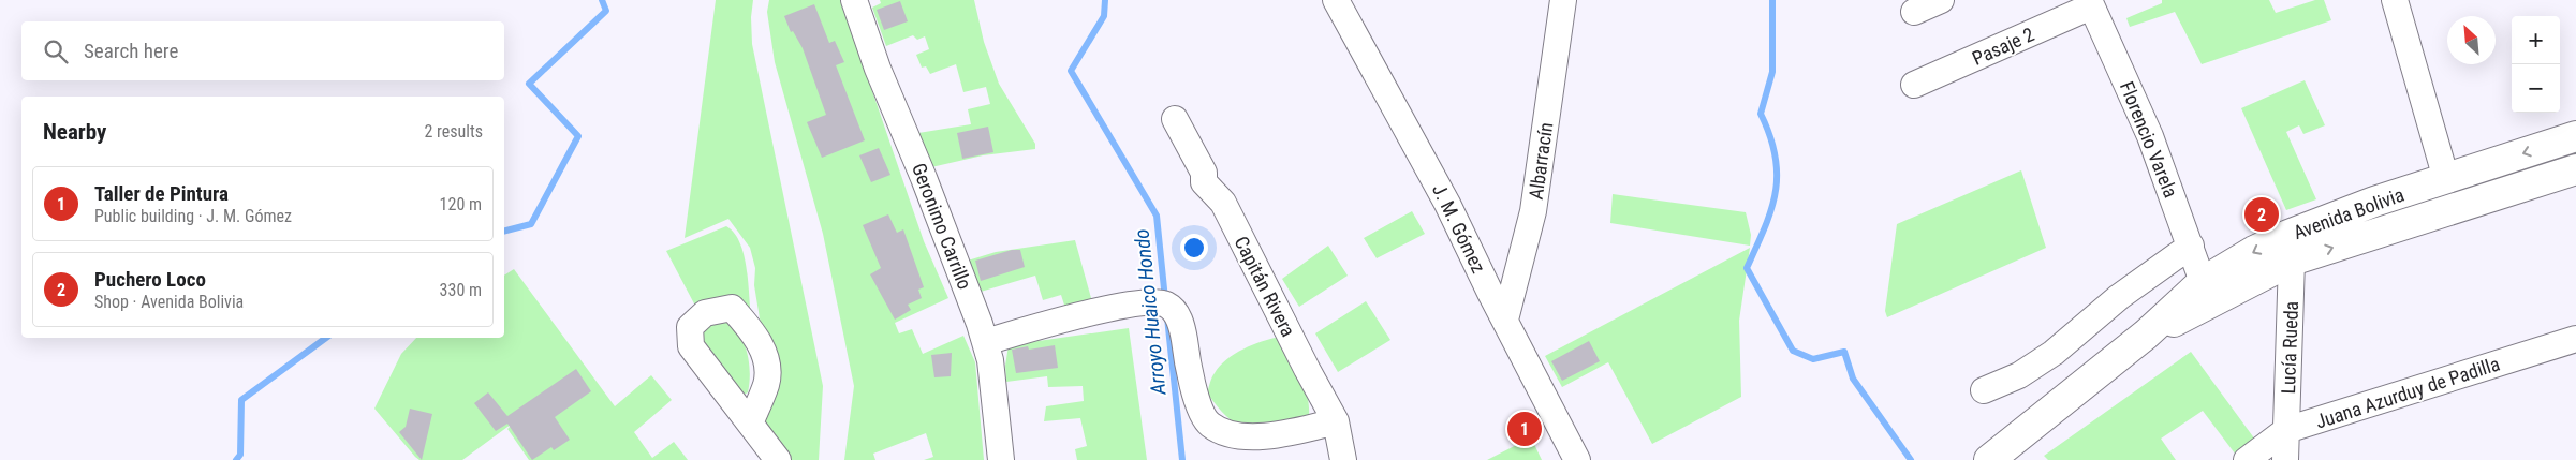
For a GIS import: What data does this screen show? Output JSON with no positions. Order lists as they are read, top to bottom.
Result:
{
  "streets": {
    "street": [
      "Pasaje 2",
      "Florencio Varela",
      "Albarracín",
      "Avenida Bolivia",
      "Geronimo Carrillo",
      "J. M. Gómez",
      "Capitán Rivera",
      "Lucía Rueda",
      "Juana Azurduy de Padilla"
    ]
  },
  "crossings": [
    ["Pasaje 2", "Florencio Varela"],
    ["Florencio Varela", "Avenida Bolivia"],
    ["Albarracín", "J. M. Gómez"],
    ["Avenida Bolivia", "Lucía Rueda"],
    ["Lucía Rueda", "Juana Azurduy de Padilla"]
  ],
  "water": ["Arroyo Huaico Hondo"],
  "north": "top left",
  "page": {
    "map_buttons": ["+", "−"],
    "search": "Search here",
    "heading": ["Nearby", "2 results"],
    "list": [
      {
        "mark": "1",
        "name": "Taller de Pintura",
        "note": "Public building · J. M. Gómez",
        "value": "120 m"
      },
      {
        "mark": "2",
        "name": "Puchero Loco",
        "note": "Shop · Avenida Bolivia",
        "value": "330 m"
      }
    ],
    "pins": ["2", "1"]
  }
}
